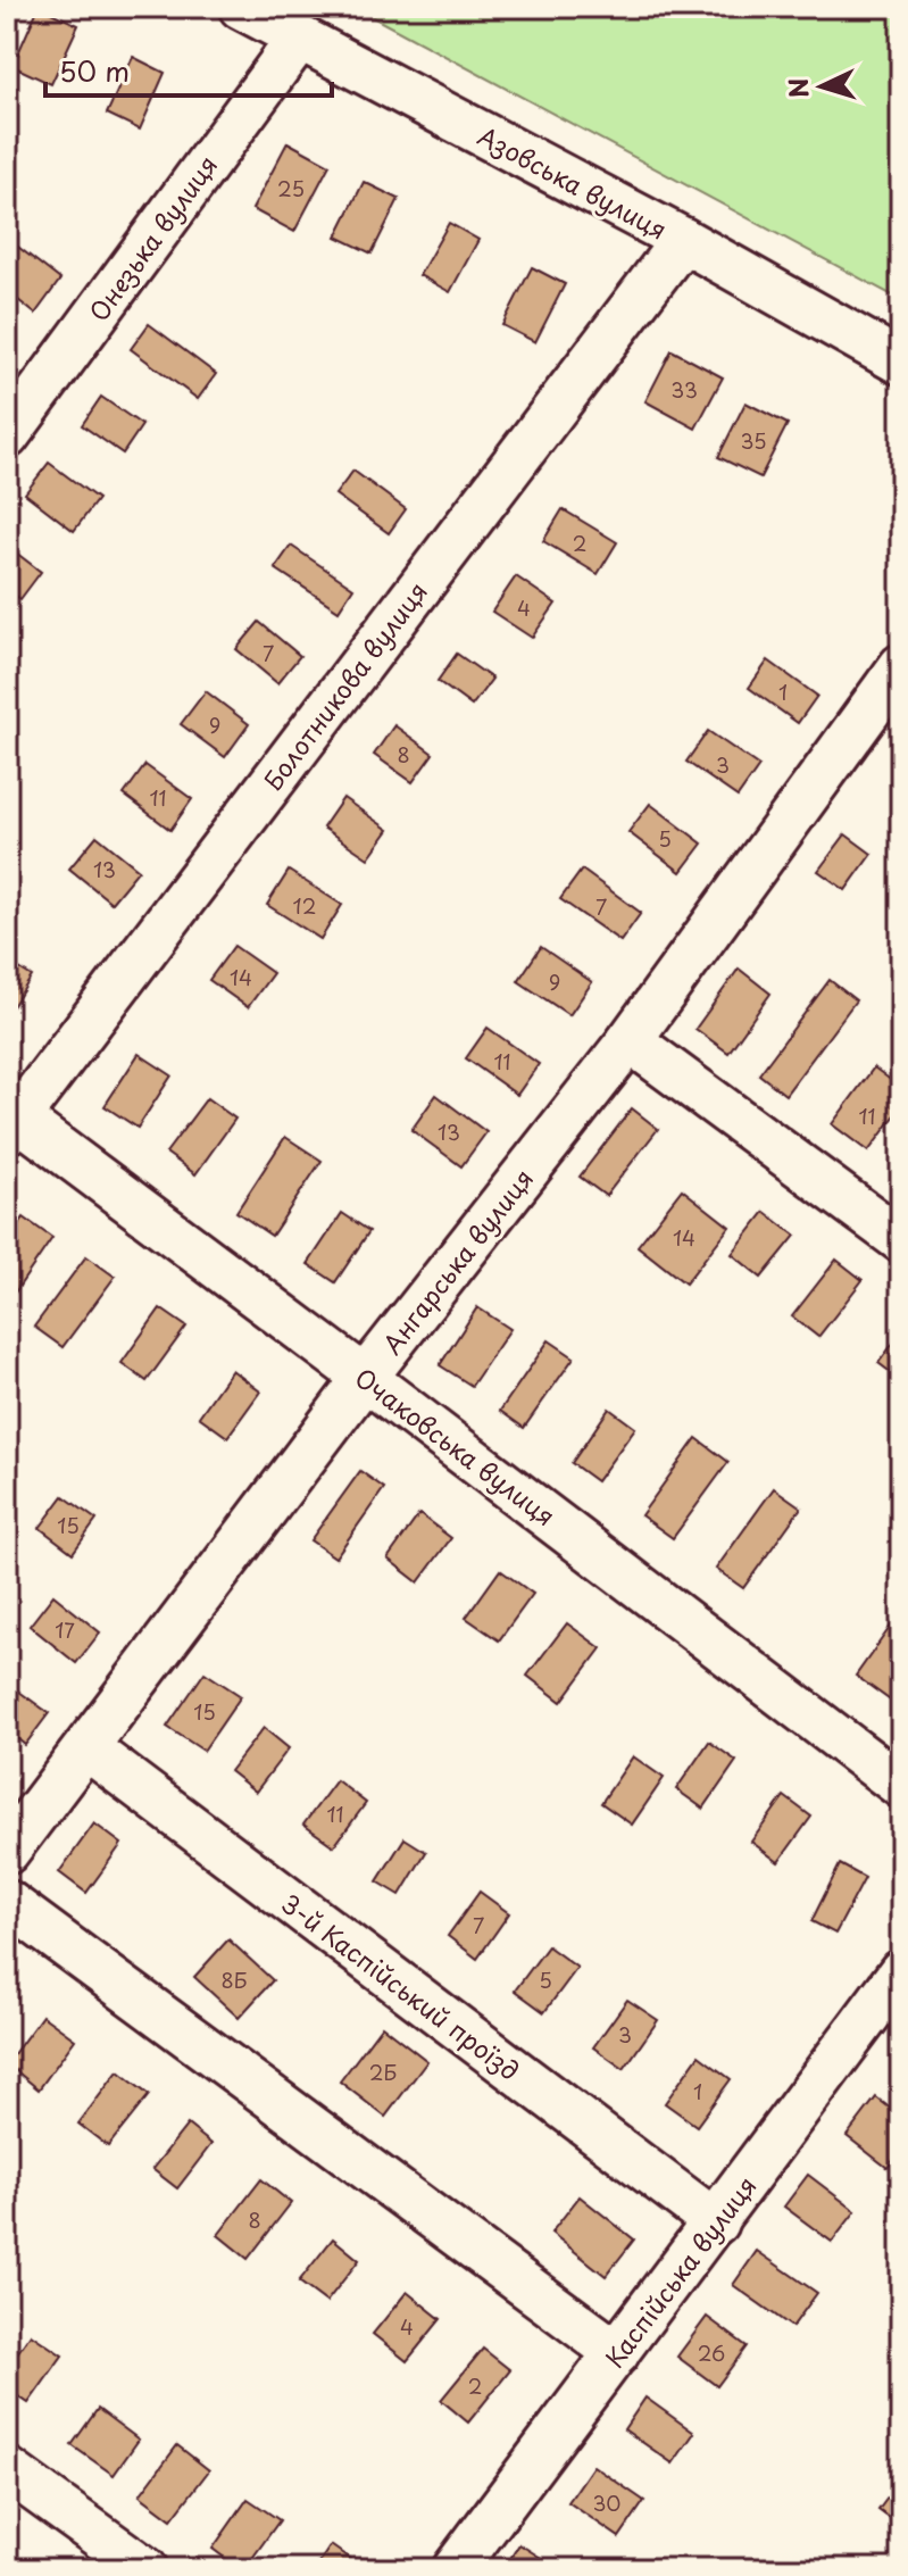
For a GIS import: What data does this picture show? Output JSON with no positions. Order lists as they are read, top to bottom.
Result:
{
  "streets": {
    "street": [
      "Азовська вулиця",
      "Онезька вулиця",
      "Болотникова вулиця",
      "Ангарська вулиця",
      "Очаковська вулиця",
      "3-й Каспійський проїзд",
      "Каспійська вулиця"
    ]
  },
  "crossings": [
    ["Азовська вулиця", "Онезька вулиця"],
    ["Азовська вулиця", "Болотникова вулиця"],
    ["Болотникова вулиця", "Очаковська вулиця"],
    ["Ангарська вулиця", "Очаковська вулиця"],
    ["Ангарська вулиця", "3-й Каспійський проїзд"],
    ["3-й Каспійський проїзд", "Каспійська вулиця"]
  ],
  "house_numbers": [
    "25",
    "33",
    "35",
    "2",
    "4",
    "7",
    "1",
    "9",
    "8",
    "3",
    "11",
    "5",
    "13",
    "12",
    "7",
    "14",
    "9",
    "11",
    "11",
    "13",
    "14",
    "15",
    "17",
    "15",
    "11",
    "7",
    "8Б",
    "5",
    "3",
    "2Б",
    "1",
    "8",
    "4",
    "26",
    "2",
    "30"
  ],
  "scale_bar": "50 m",
  "north": "left"
}
